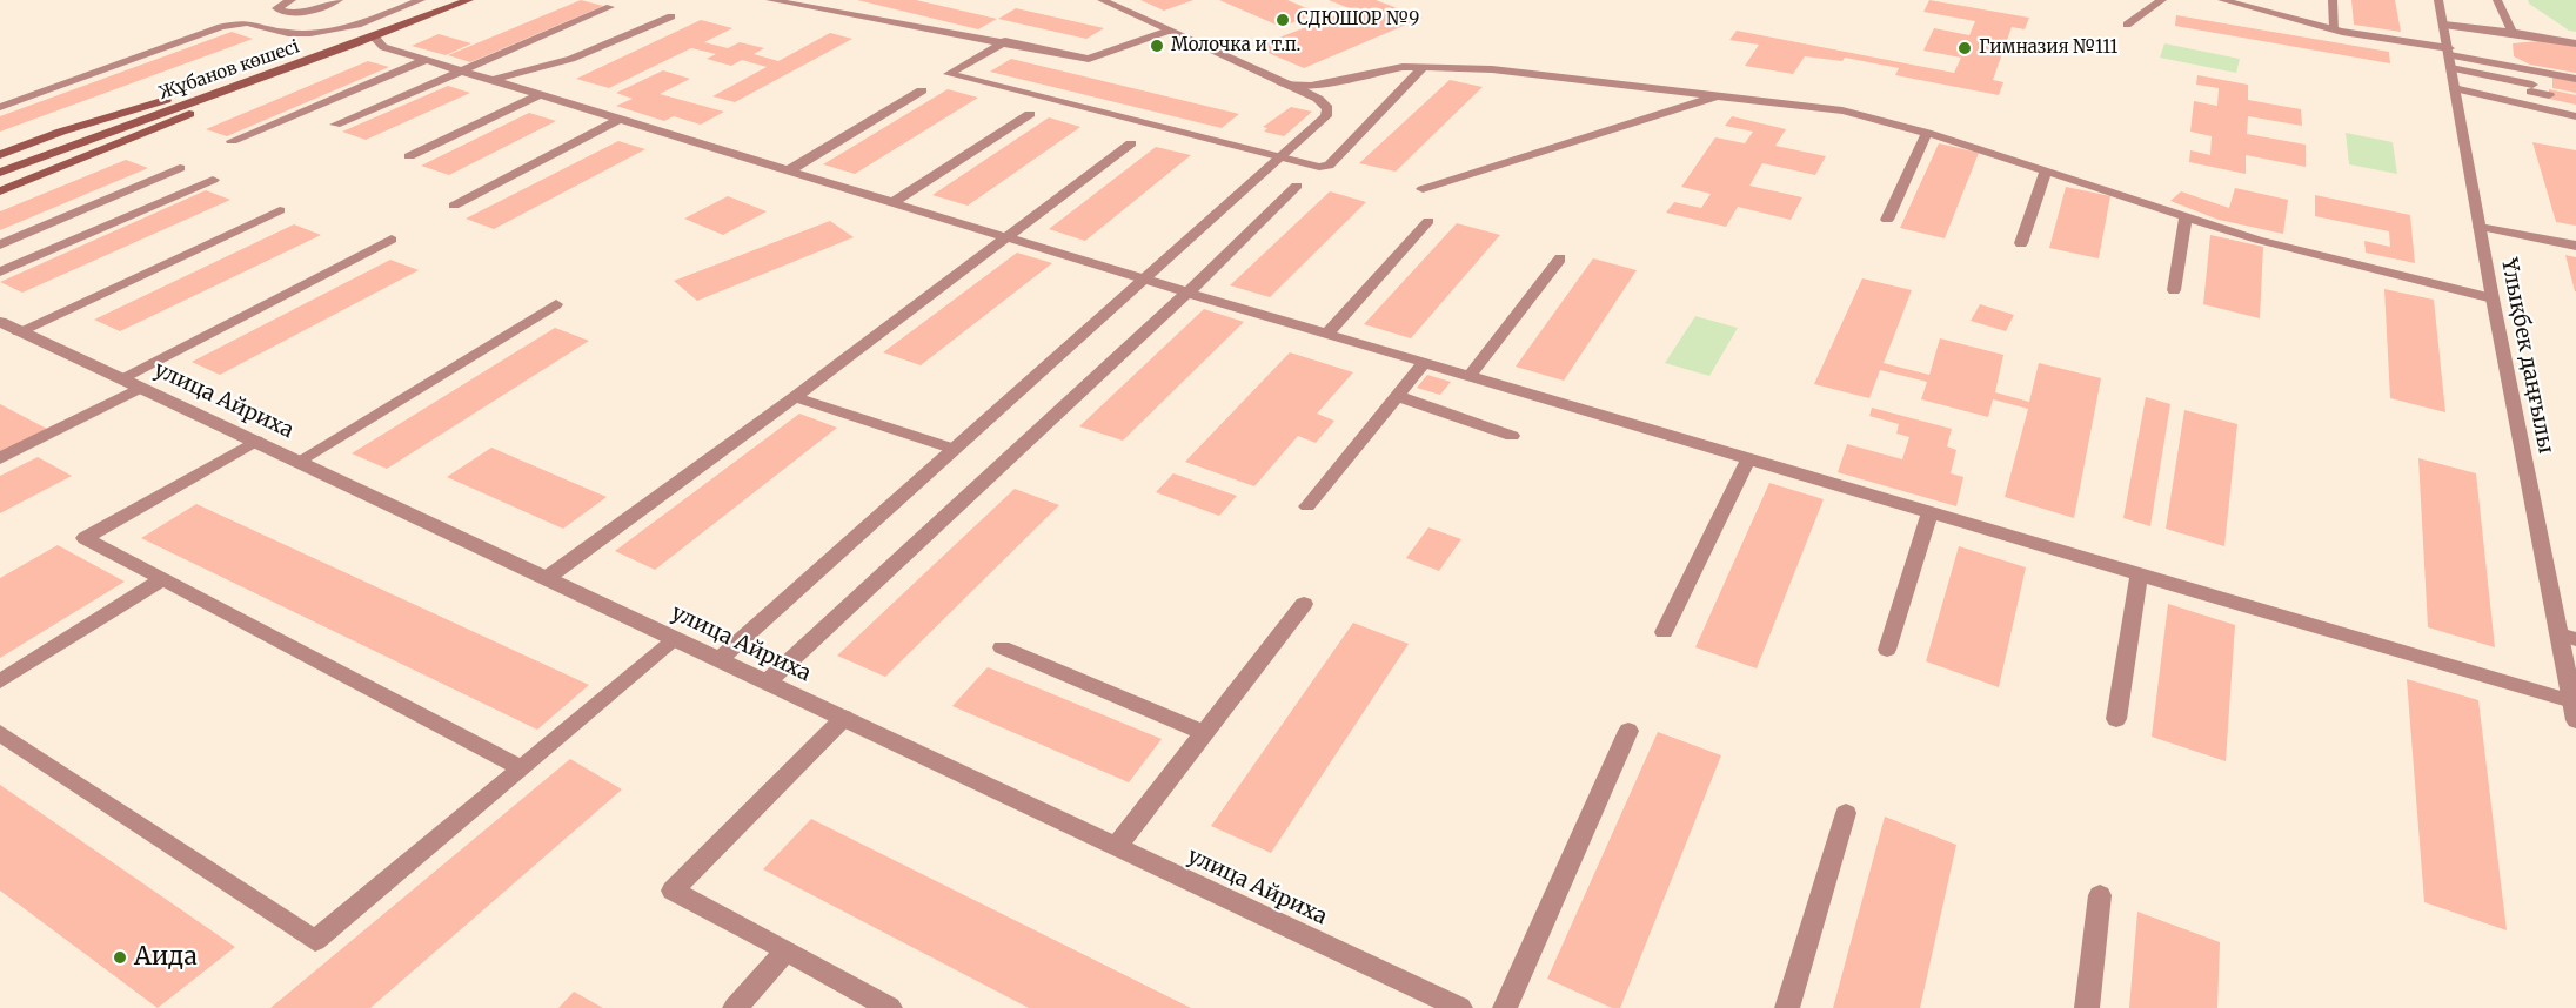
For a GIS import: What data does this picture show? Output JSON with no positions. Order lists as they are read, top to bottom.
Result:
{
  "streets": {
    "main road": ["Жұбанов көшесі"],
    "street": ["Ұлықбек даңғылы", "улица Айриха"]
  },
  "places": [
    "СДЮШОР №9",
    "Молочка и т.п.",
    "Гимназия №111",
    "Аида"
  ]
}
